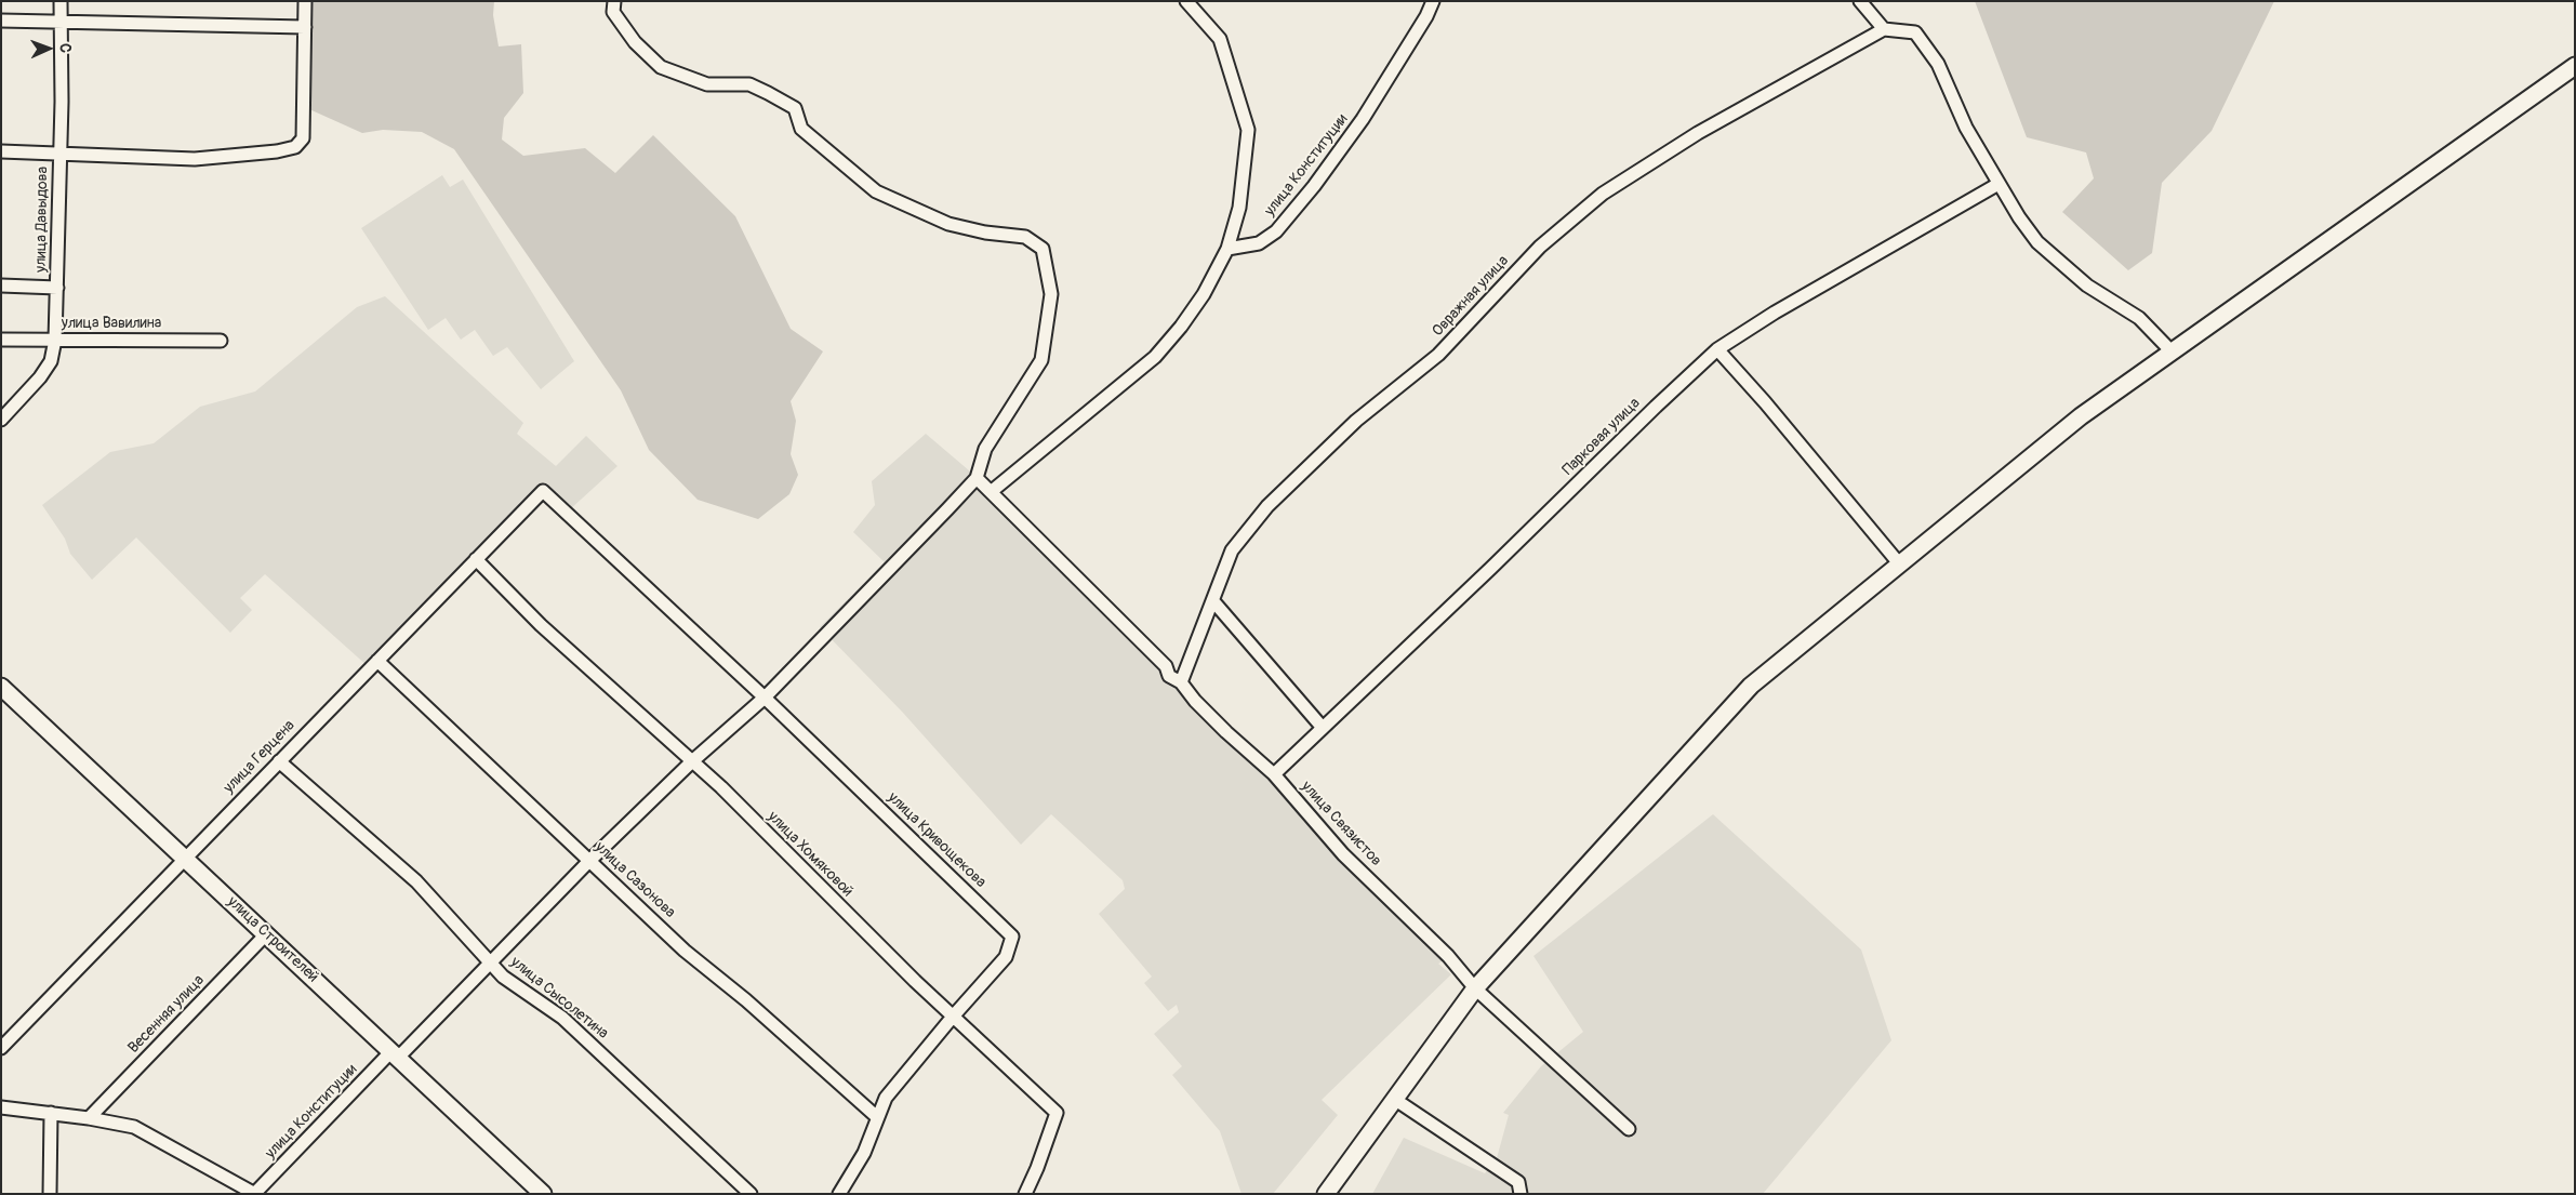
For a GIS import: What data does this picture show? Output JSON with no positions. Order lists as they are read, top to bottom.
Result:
{
  "streets": {
    "main road": ["улица Строителей"],
    "street": [
      "улица Конституции",
      "улица Давыдова",
      "Овражная улица",
      "улица Вавилина",
      "Парковая улица",
      "улица Герцена",
      "улица Связистов",
      "улица Кривощекова",
      "улица Хомяковой",
      "улица Сазонова",
      "улица Сысолетина",
      "Весенняя улица"
    ]
  },
  "crossings": [
    ["улица Конституции", "улица Герцена"],
    ["улица Конституции", "улица Связистов"],
    ["улица Конституции", "улица Кривощекова"],
    ["улица Конституции", "улица Хомяковой"],
    ["улица Конституции", "улица Сазонова"],
    ["улица Конституции", "улица Строителей"],
    ["улица Конституции", "улица Сысолетина"],
    ["улица Давыдова", "улица Вавилина"],
    ["Овражная улица", "улица Связистов"],
    ["Парковая улица", "улица Связистов"],
    ["улица Герцена", "улица Кривощекова"],
    ["улица Герцена", "улица Хомяковой"],
    ["улица Герцена", "улица Сазонова"],
    ["улица Герцена", "улица Строителей"],
    ["улица Герцена", "улица Сысолетина"],
    ["улица Кривощекова", "улица Хомяковой"],
    ["улица Строителей", "Весенняя улица"]
  ],
  "north": "right"
}
